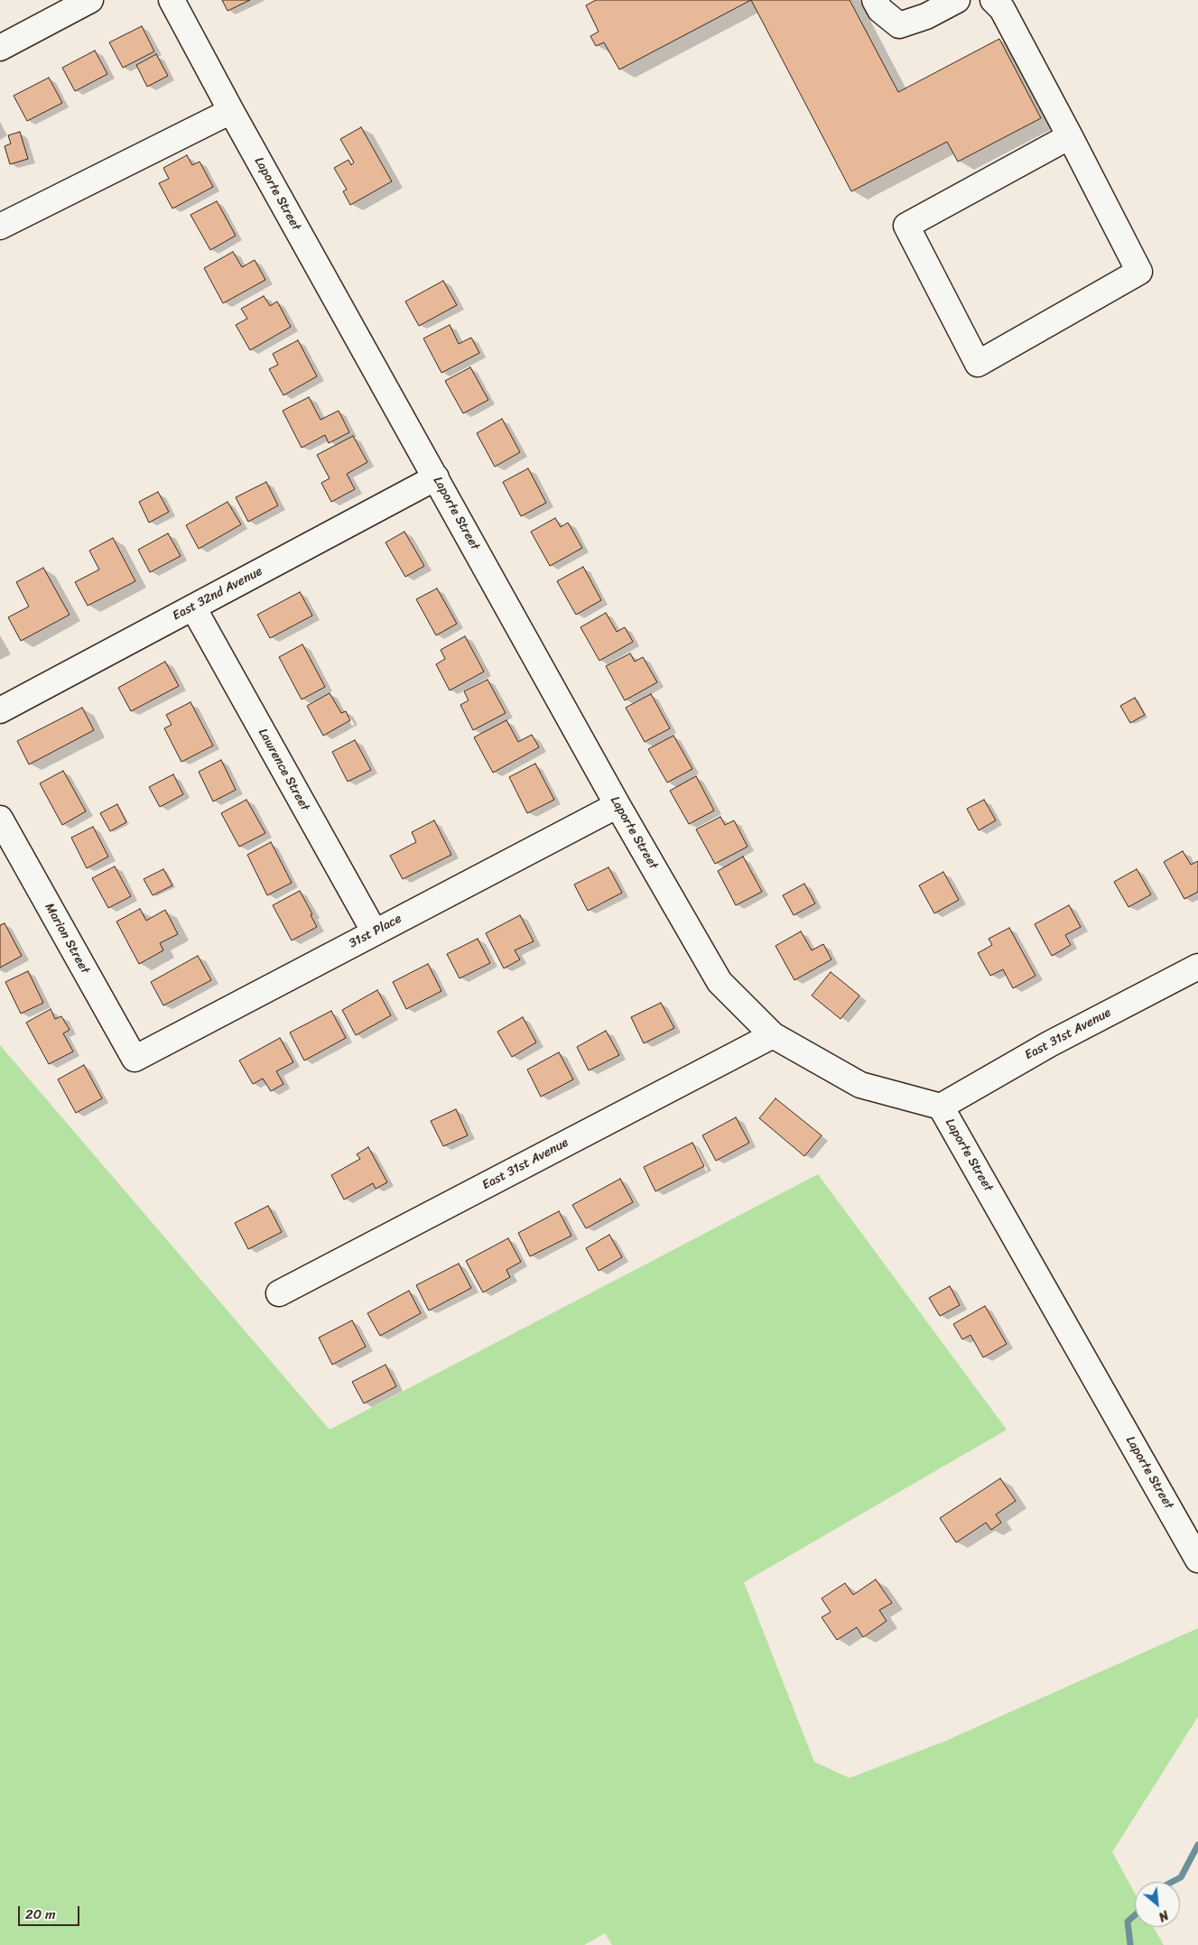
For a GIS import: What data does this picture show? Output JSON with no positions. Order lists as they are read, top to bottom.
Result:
{
  "streets": {
    "street": [
      "Laporte Street",
      "East 32nd Avenue",
      "Lawrence Street",
      "31st Place",
      "Marion Street",
      "East 31st Avenue"
    ]
  },
  "crossings": [
    ["Laporte Street", "East 32nd Avenue"],
    ["Laporte Street", "31st Place"],
    ["Laporte Street", "East 31st Avenue"],
    ["East 32nd Avenue", "Lawrence Street"],
    ["Lawrence Street", "31st Place"],
    ["31st Place", "Marion Street"]
  ],
  "scale_bar": "20 m",
  "north": "bottom right"
}
